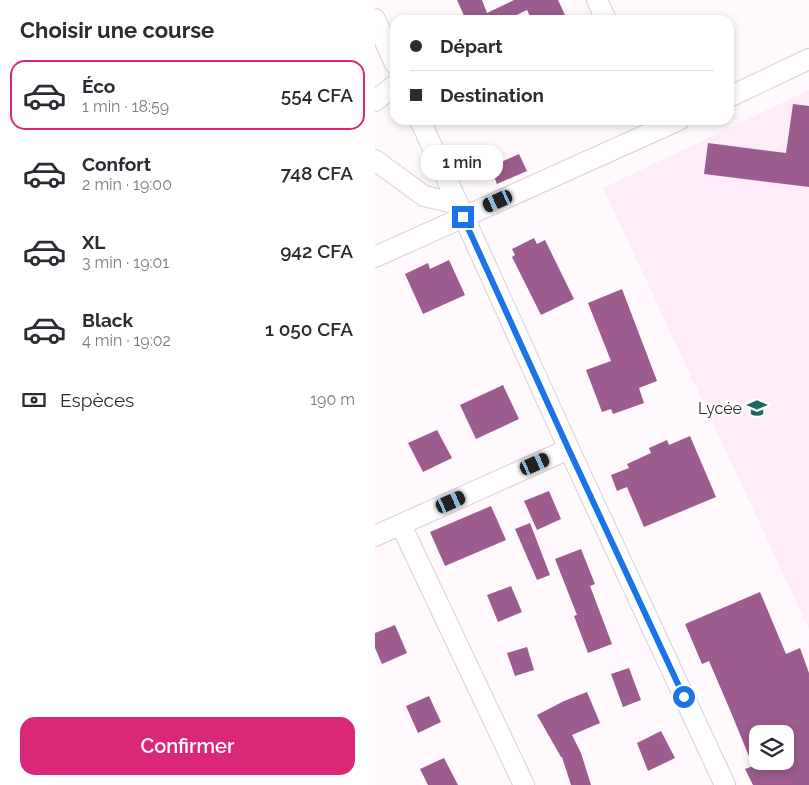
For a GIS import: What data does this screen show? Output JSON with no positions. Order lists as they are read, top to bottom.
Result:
{
  "places": {
    "school or university": ["Lycée"]
  },
  "page": {
    "heading": "Choisir une course",
    "banner": ["Départ", "Destination"],
    "list": [
      {
        "name": "Éco",
        "note": "1 min · 18:59",
        "value": "554 CFA"
      },
      {
        "name": "Confort",
        "note": "2 min · 19:00",
        "value": "748 CFA"
      },
      {
        "name": "XL",
        "note": "3 min · 19:01",
        "value": "942 CFA"
      },
      {
        "name": "Black",
        "note": "4 min · 19:02",
        "value": "1 050 CFA"
      }
    ],
    "bubble": "1 min",
    "pay": ["Espèces", "190 m"],
    "buttons": "Confirmer"
  }
}
